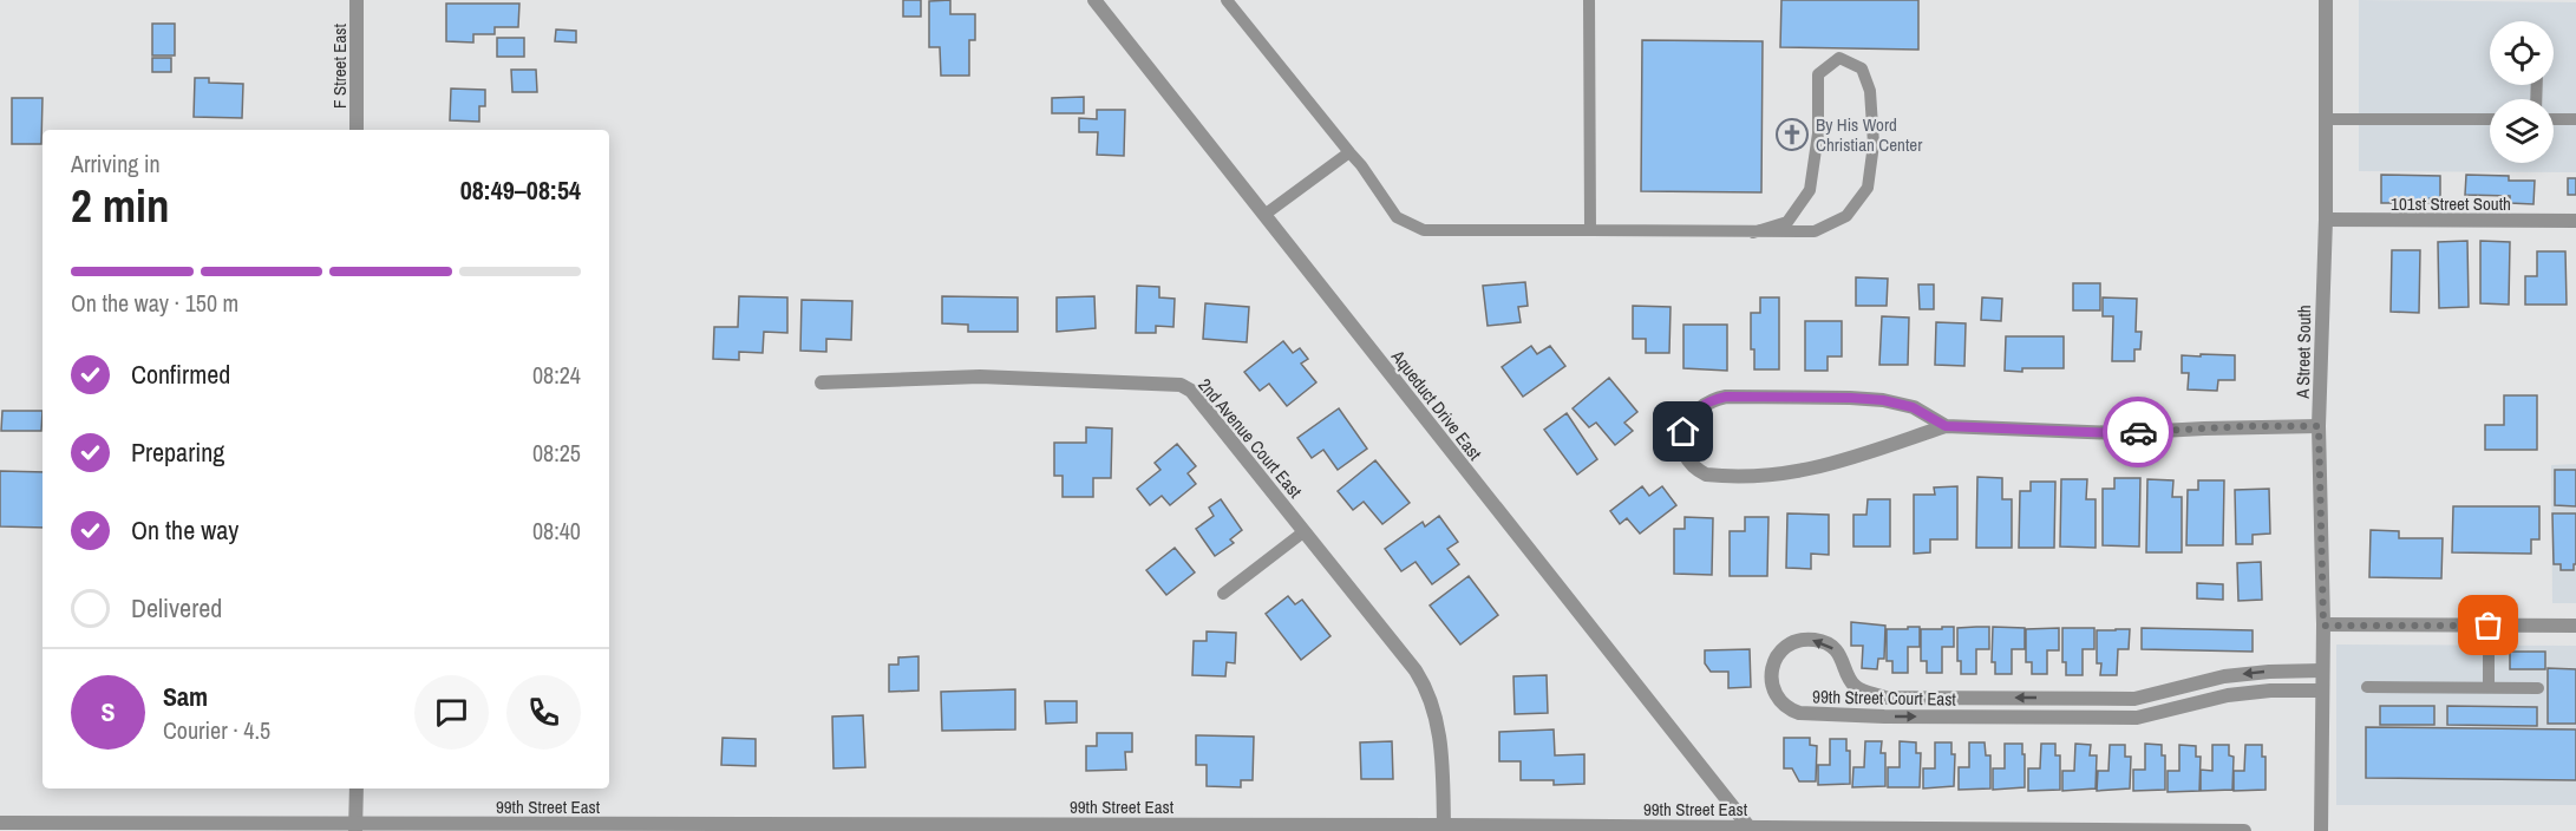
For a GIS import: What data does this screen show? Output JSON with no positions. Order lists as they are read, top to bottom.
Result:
{
  "streets": {
    "street": [
      "F Street East",
      "101st Street South",
      "A Street South",
      "Aqueduct Drive East",
      "2nd Avenue Court East",
      "99th Street Court East",
      "99th Street East"
    ]
  },
  "crossings": [
    ["101st Street South", "A Street South"],
    ["A Street South", "99th Street Court East"],
    ["Aqueduct Drive East", "99th Street East"],
    ["2nd Avenue Court East", "99th Street East"]
  ],
  "places": {
    "church": ["By His Word Christian Center"]
  },
  "page": {
    "heading": ["2 min", "Arriving in", "08:49–08:54"],
    "panel": ["Sam", "Courier · 4.5"],
    "bar": "On the way · 150 m",
    "list": [
      ["Confirmed", "08:24"],
      ["Preparing", "08:25"],
      ["On the way", "08:40"],
      "Delivered"
    ],
    "round": "S"
  }
}
